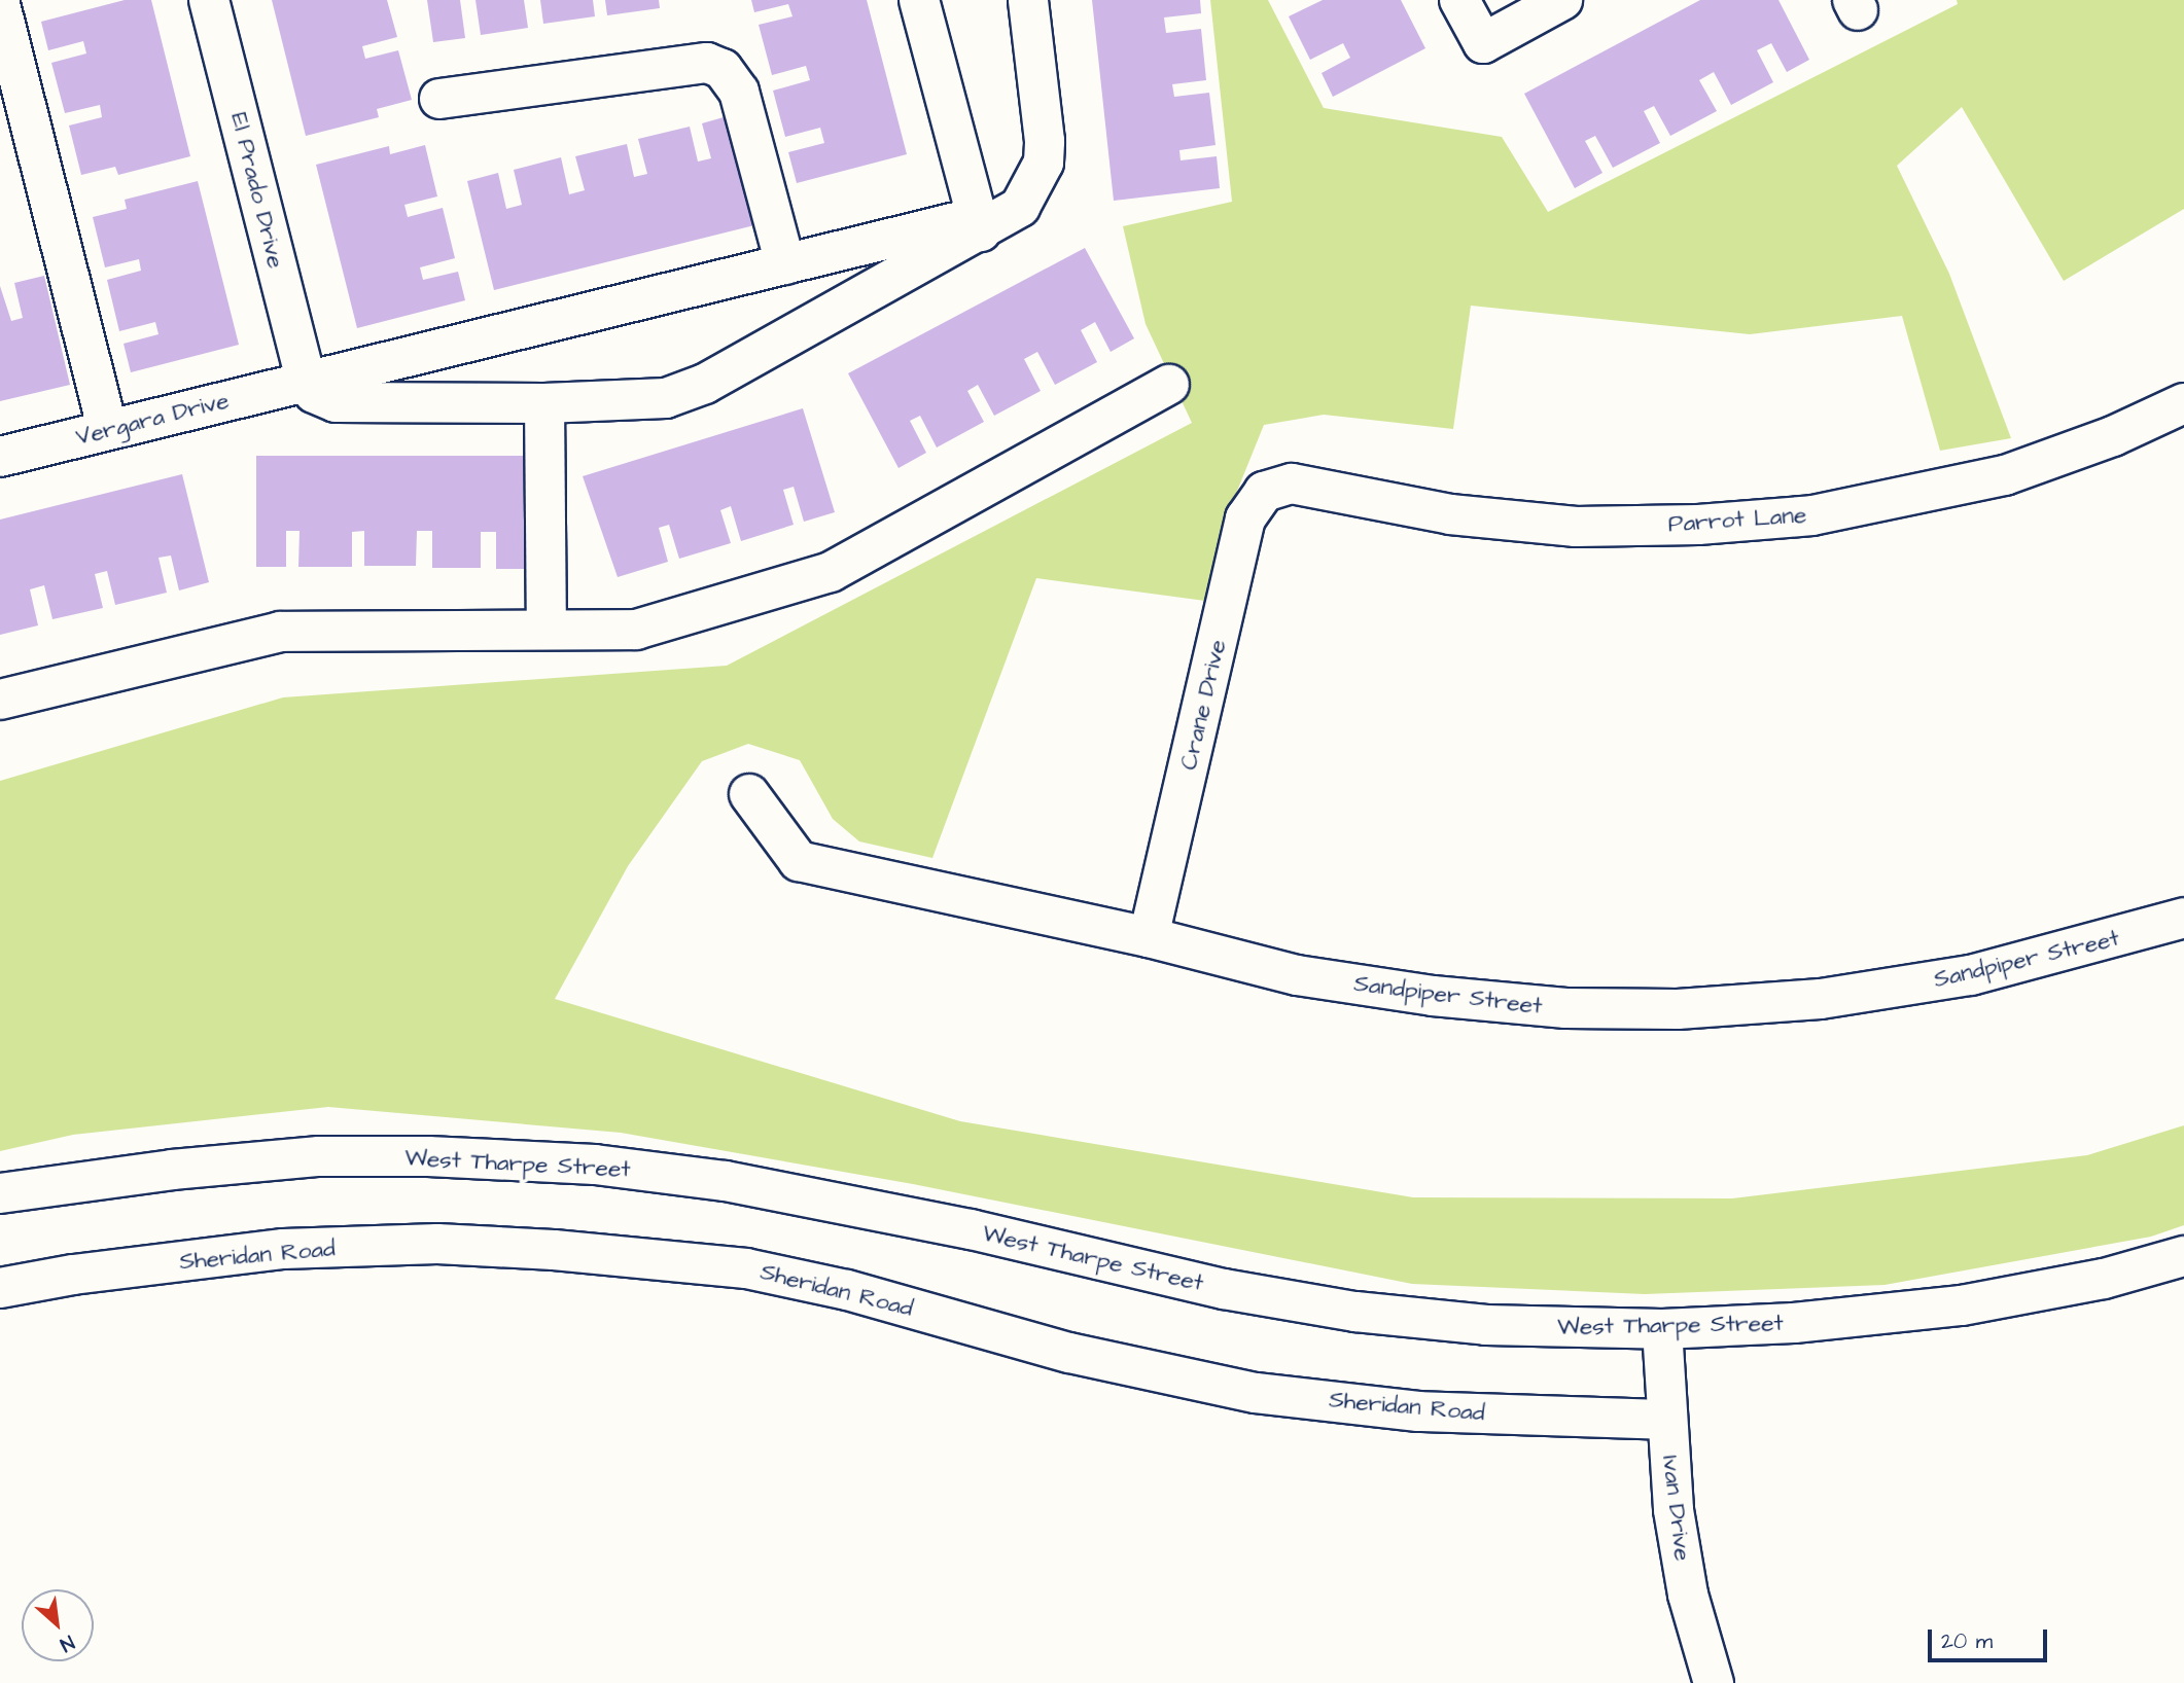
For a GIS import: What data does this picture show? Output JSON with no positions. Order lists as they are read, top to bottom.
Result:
{
  "streets": {
    "street": [
      "El Prado Drive",
      "Vergara Drive",
      "Parrot Lane",
      "Crane Drive",
      "Sandpiper Street",
      "West Tharpe Street",
      "Sheridan Road",
      "Ivan Drive"
    ]
  },
  "crossings": [
    ["El Prado Drive", "Vergara Drive"],
    ["Parrot Lane", "Crane Drive"],
    ["Crane Drive", "Sandpiper Street"],
    ["West Tharpe Street", "Ivan Drive"],
    ["Sheridan Road", "Ivan Drive"]
  ],
  "scale_bar": "20 m",
  "north": "bottom right"
}
